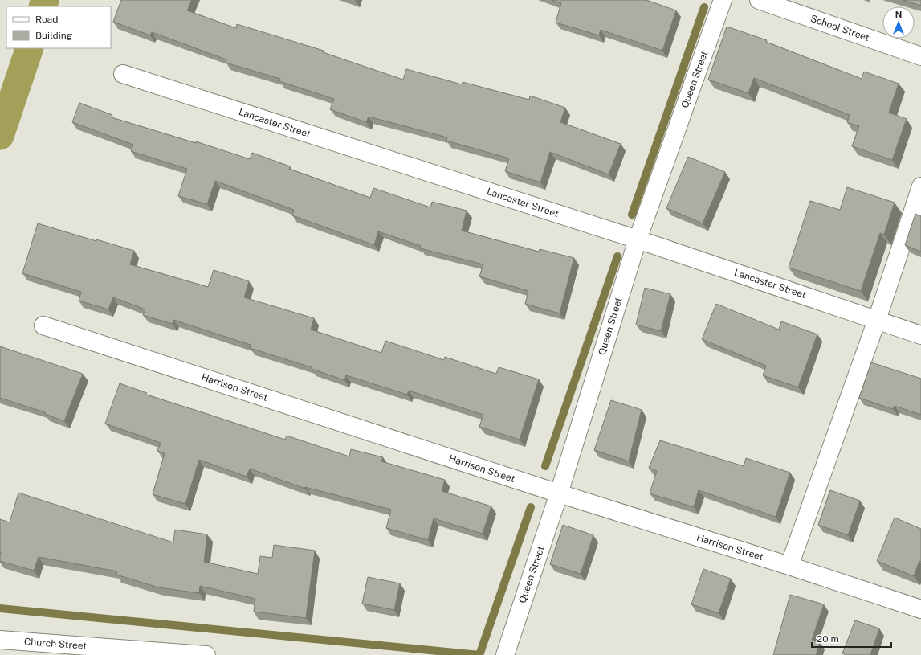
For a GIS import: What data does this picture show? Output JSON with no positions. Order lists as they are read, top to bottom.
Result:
{
  "streets": {
    "street": [
      "School Street",
      "Queen Street",
      "Lancaster Street",
      "Harrison Street",
      "Church Street"
    ]
  },
  "crossings": [
    ["Queen Street", "Lancaster Street"],
    ["Queen Street", "Harrison Street"]
  ],
  "legend": ["Road", "Building"],
  "scale_bar": "20 m",
  "north": "top"
}
